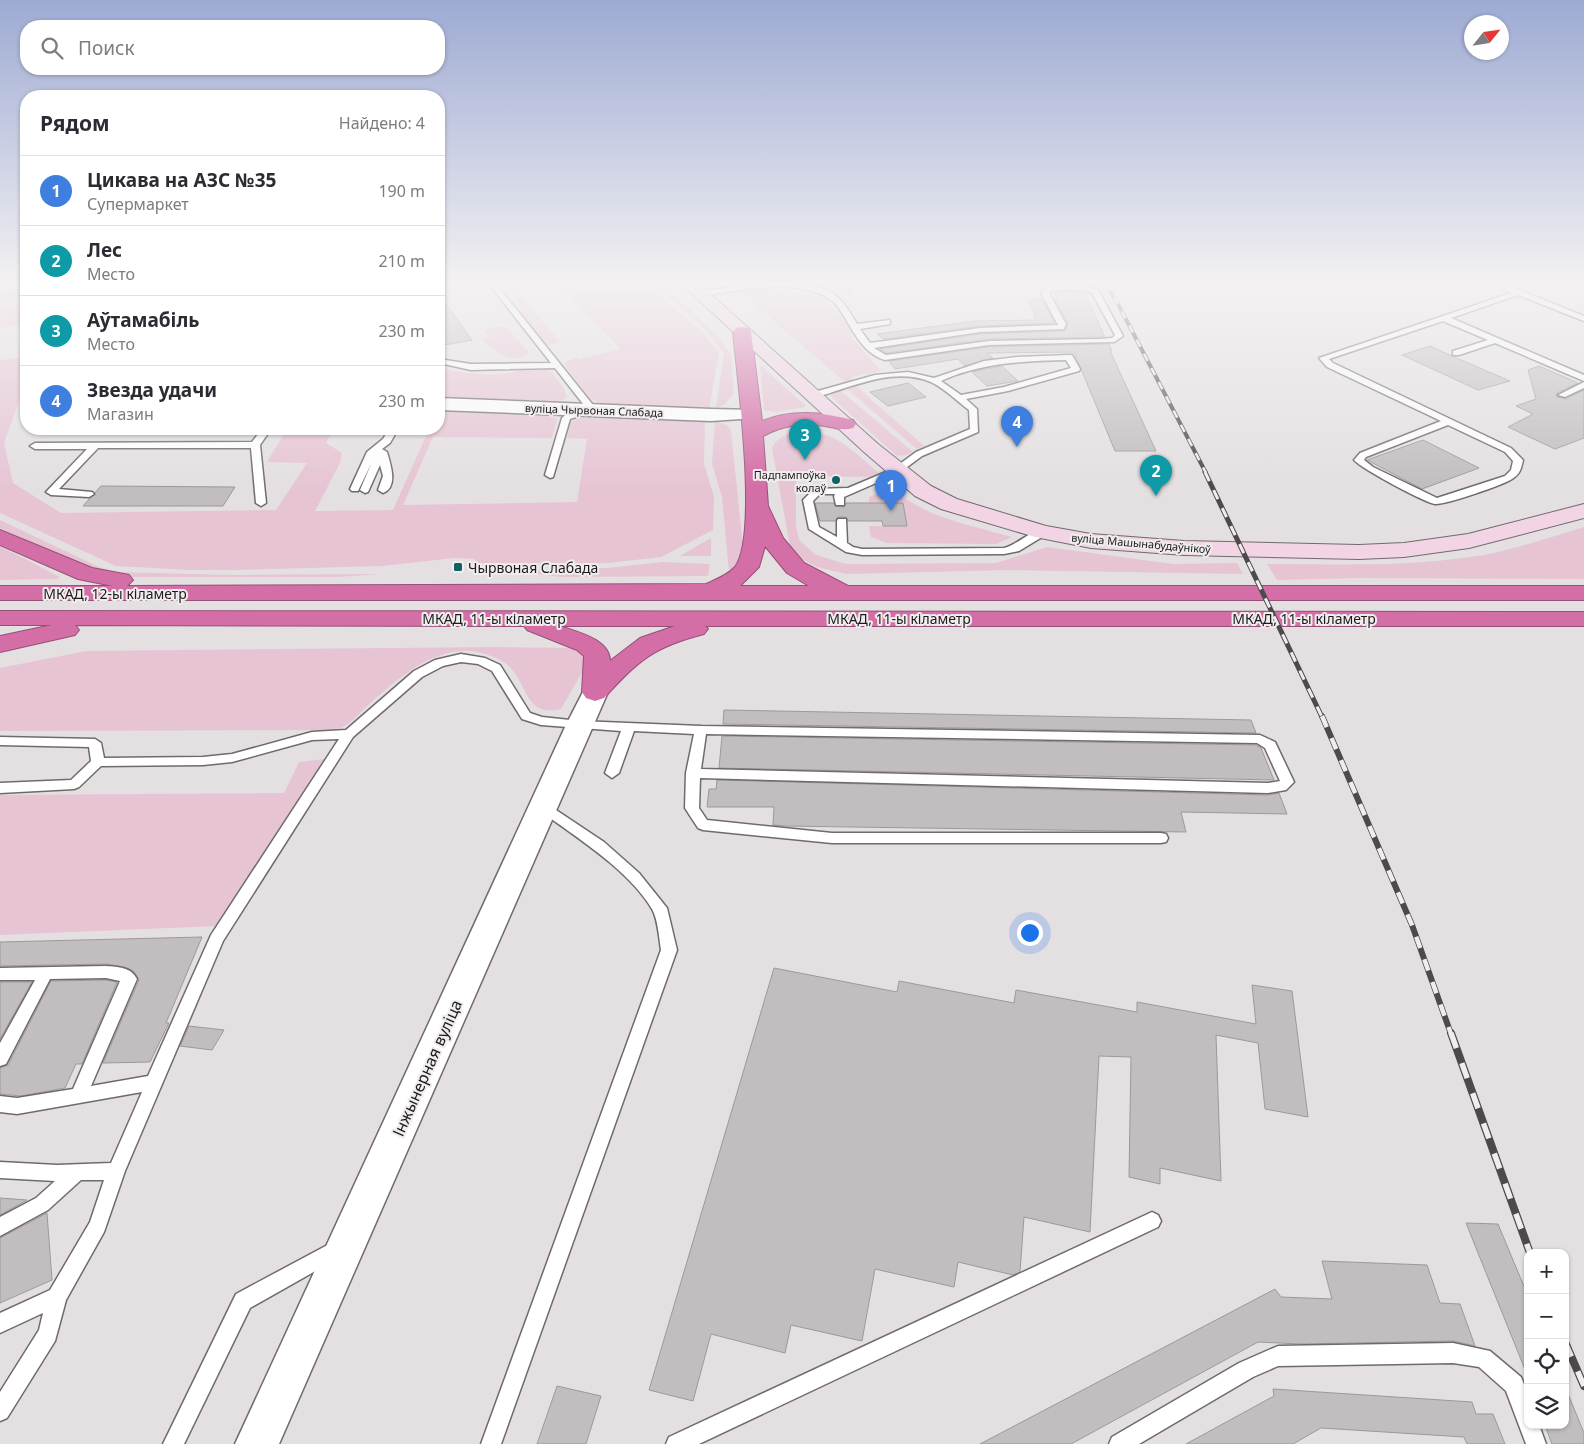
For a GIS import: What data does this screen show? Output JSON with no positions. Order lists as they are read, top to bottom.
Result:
{
  "streets": {
    "highway": ["МКАД, 12-ы кіламетр", "МКАД, 11-ы кіламетр"],
    "main road": ["вуліца Машынабудаўнікоў"],
    "street": ["вуліца Чырвоная Слабада", "Інжынерная вуліца"]
  },
  "crossings": [
    ["МКАД, 12-ы кіламетр", "МКАД, 11-ы кіламетр"]
  ],
  "places": {
    "other": ["Падпампоўка колаў"],
    "transit": ["Чырвоная Слабада"]
  },
  "north": "top right",
  "page": {
    "search": "Поиск",
    "heading": ["Рядом", "Найдено: 4"],
    "list": [
      {
        "mark": "1",
        "name": "Цикава на АЗС №35",
        "note": "Супермаркет",
        "value": "190 m"
      },
      {
        "mark": "2",
        "name": "Лес",
        "note": "Место",
        "value": "210 m"
      },
      {
        "mark": "3",
        "name": "Аўтамабіль",
        "note": "Место",
        "value": "230 m"
      },
      {
        "mark": "4",
        "name": "Звезда удачи",
        "note": "Магазин",
        "value": "230 m"
      }
    ],
    "pins": [
      "4",
      "3",
      "2",
      "1"
    ],
    "map_buttons": ["+", "−"]
  }
}
